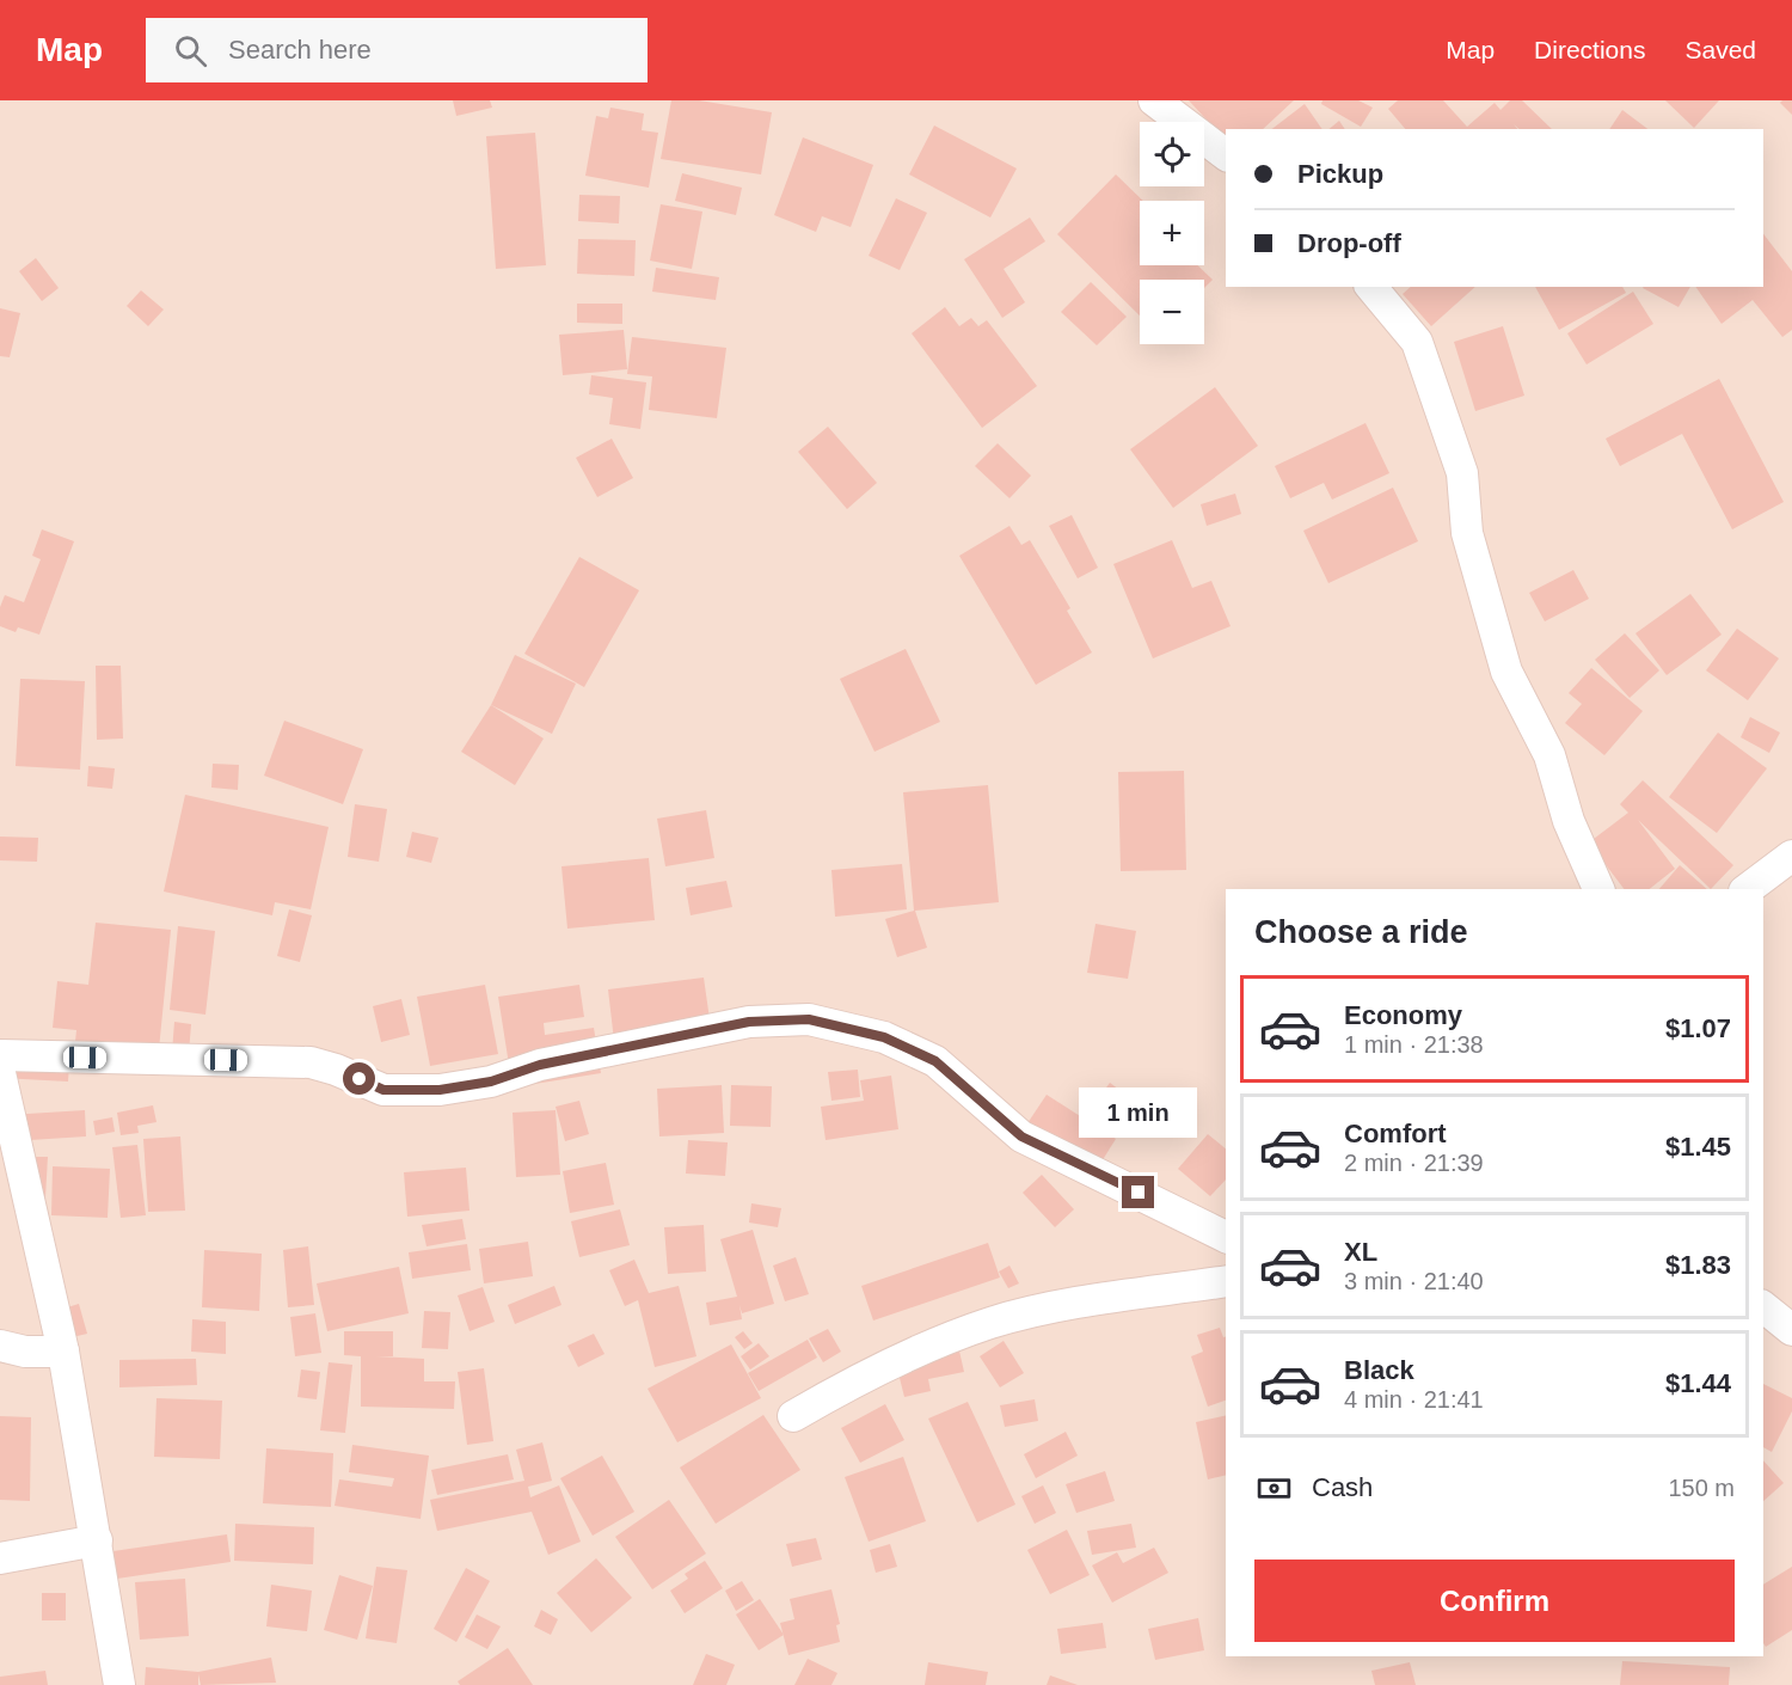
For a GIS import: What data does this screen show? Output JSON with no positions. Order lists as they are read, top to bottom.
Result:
{
  "page": {
    "header": "Map",
    "search": "Search here",
    "nav": ["Map", "Directions", "Saved"],
    "map_buttons": ["+", "−"],
    "banner": ["Pickup", "Drop-off"],
    "heading": "Choose a ride",
    "list": [
      {
        "name": "Economy",
        "note": "1 min · 21:38",
        "value": "$1.07"
      },
      {
        "name": "Comfort",
        "note": "2 min · 21:39",
        "value": "$1.45"
      },
      {
        "name": "XL",
        "note": "3 min · 21:40",
        "value": "$1.83"
      },
      {
        "name": "Black",
        "note": "4 min · 21:41",
        "value": "$1.44"
      }
    ],
    "bubble": "1 min",
    "pay": ["Cash", "150 m"],
    "buttons": "Confirm"
  }
}
